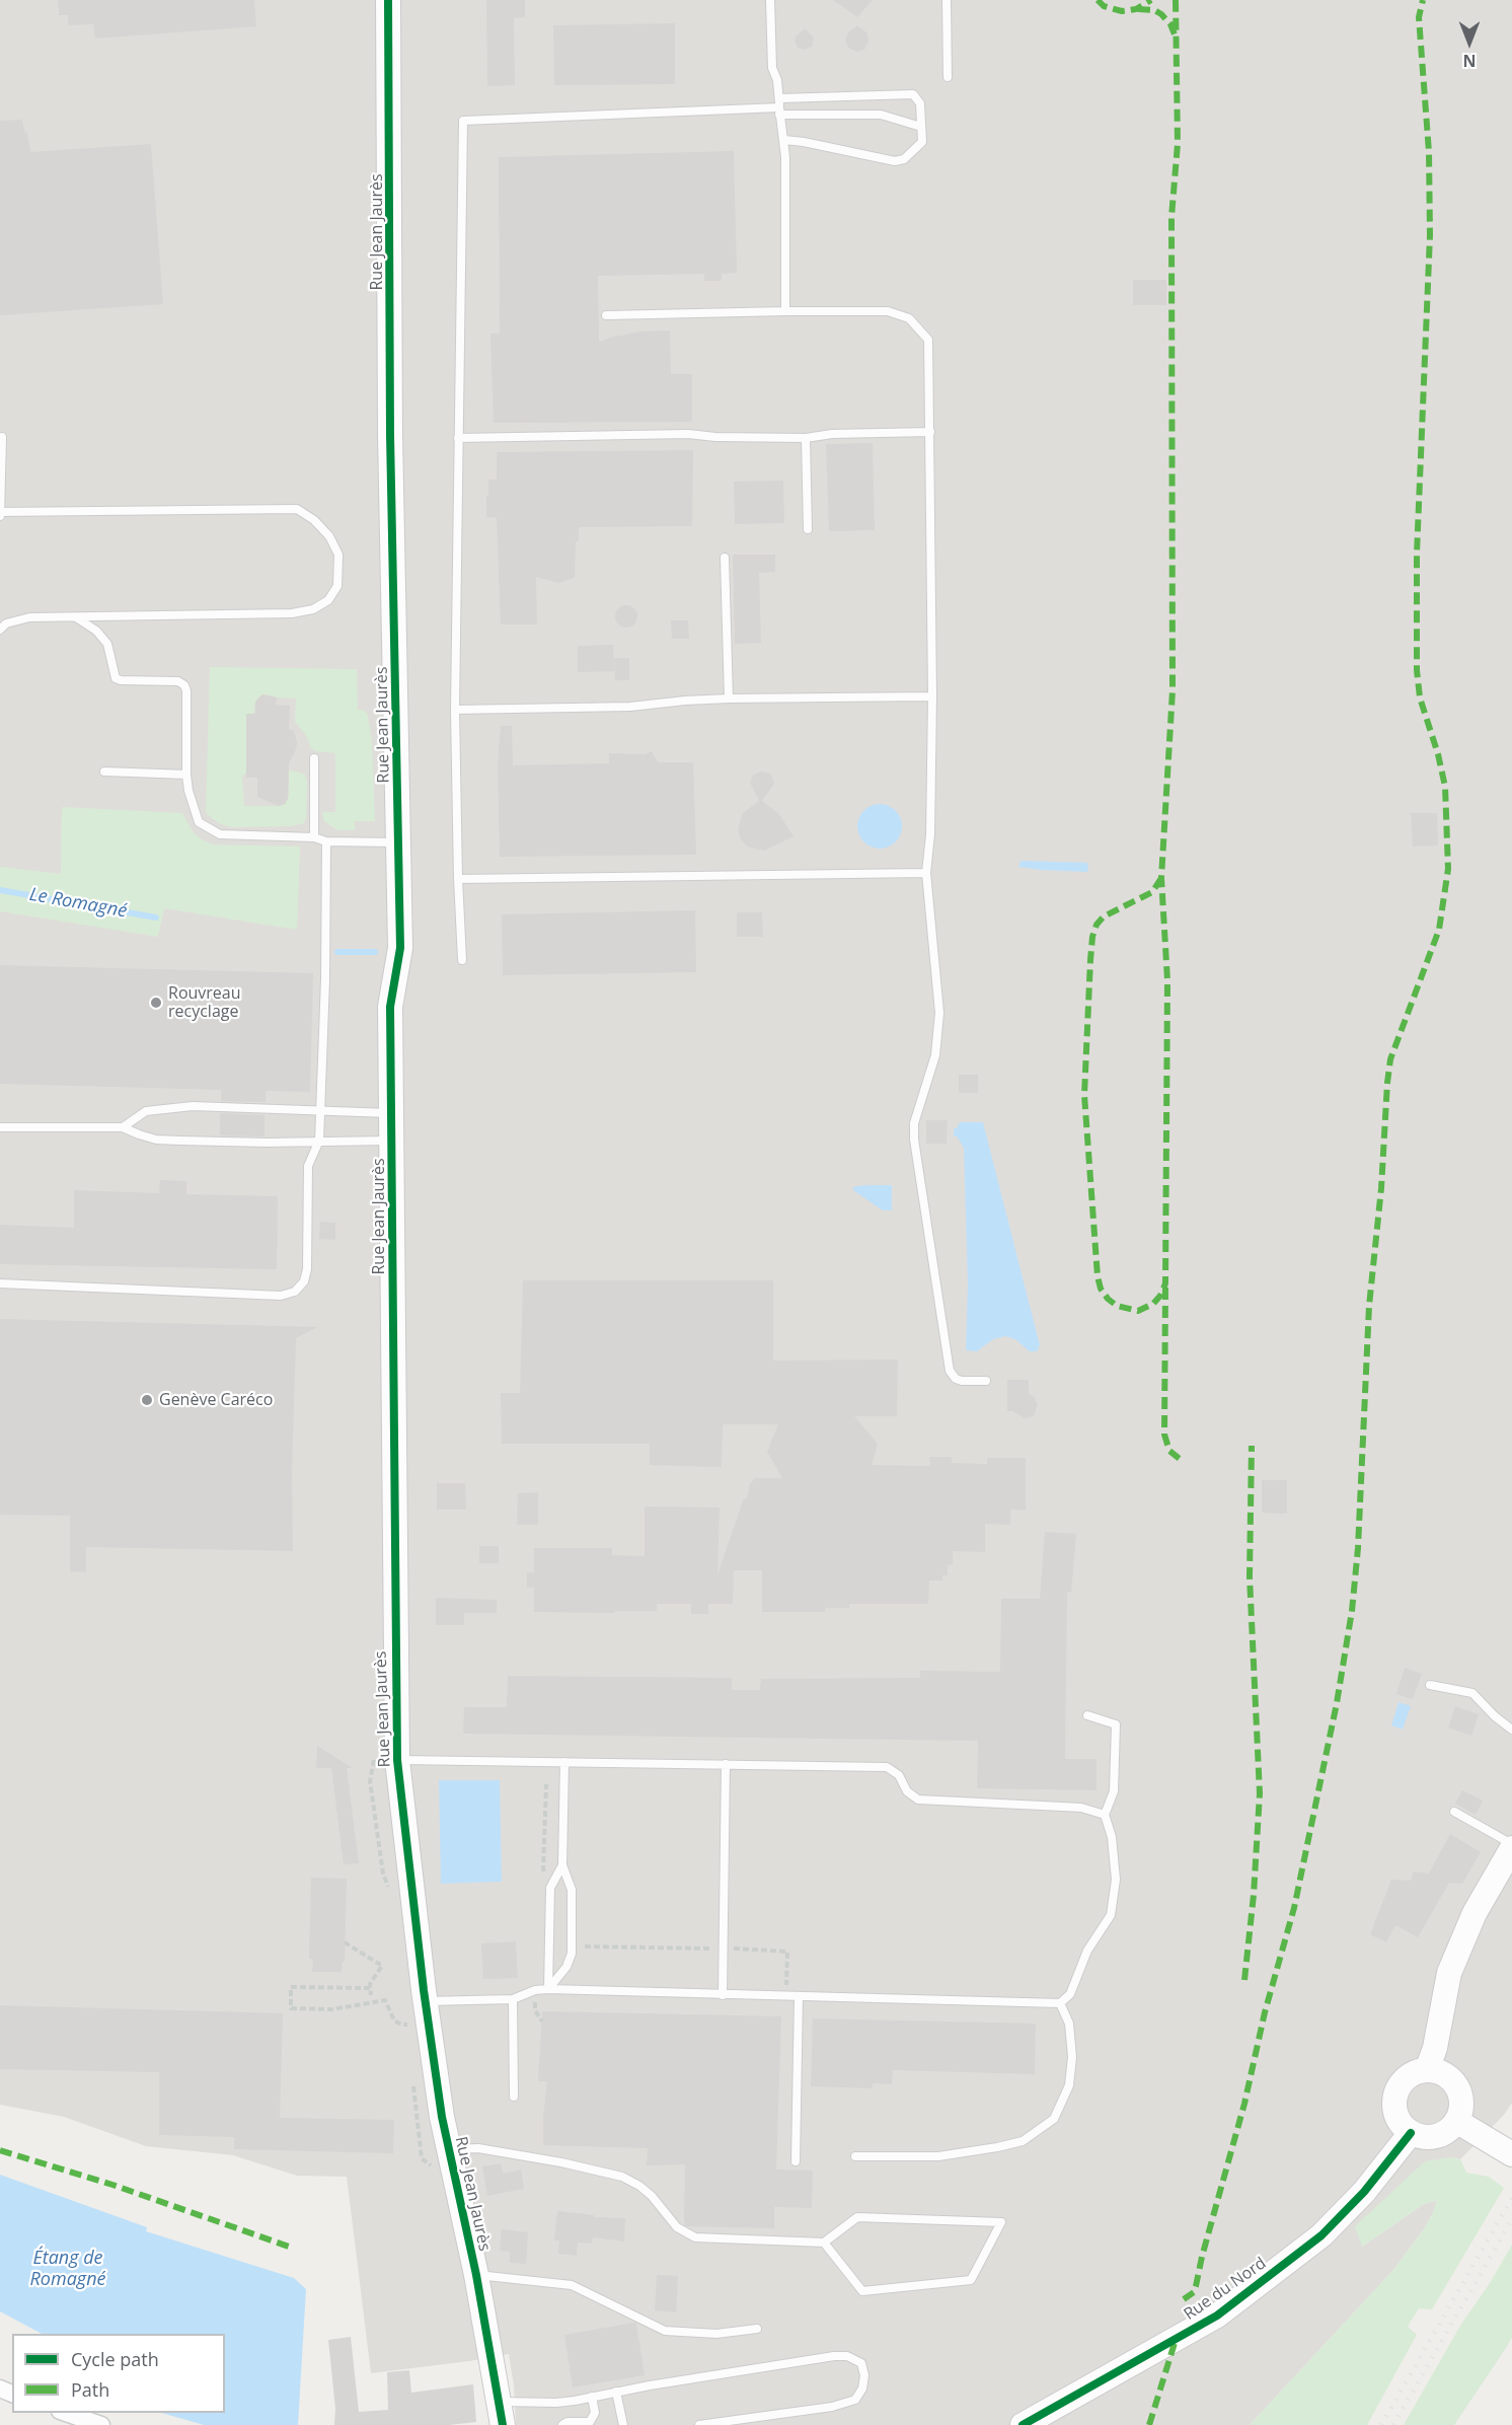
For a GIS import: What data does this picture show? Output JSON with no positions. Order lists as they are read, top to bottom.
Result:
{
  "streets": {
    "street": ["Rue Jean Jaurès", "Rue du Nord"]
  },
  "water": ["Le Romagné", "Étang de Romagné"],
  "places": ["Rouvreau recyclage", "Genève Caréco"],
  "legend": ["Cycle path", "Path"],
  "north": "bottom"
}
